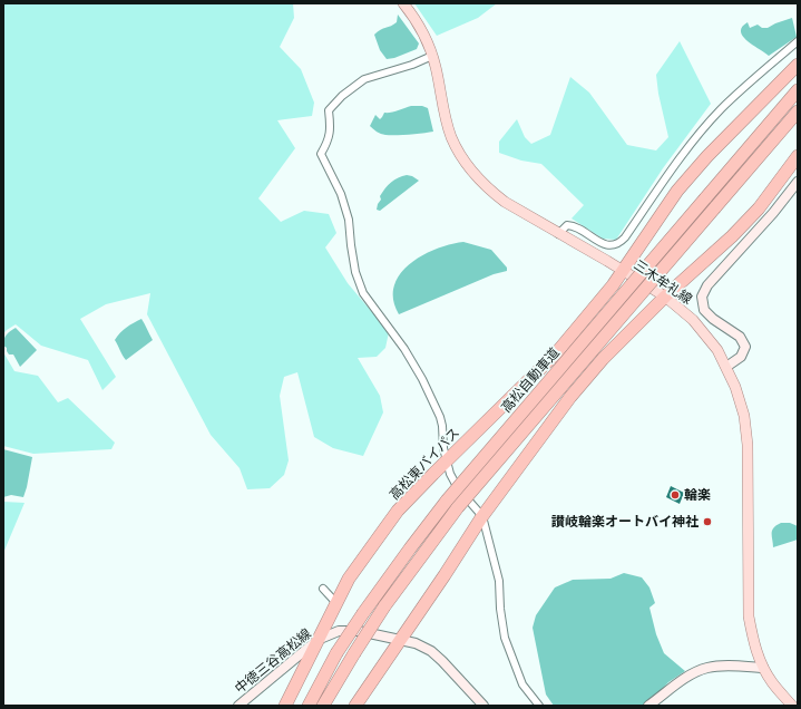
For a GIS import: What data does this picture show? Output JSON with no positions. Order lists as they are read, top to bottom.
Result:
{
  "streets": {
    "highway": ["高松自動車道", "高松東バイパス"],
    "main road": ["三木牟礼線", "中徳三谷高松線"]
  },
  "crossings": [
    ["三木牟礼線", "高松東バイパス"],
    ["高松東バイパス", "中徳三谷高松線"]
  ],
  "places": ["輪楽", "讃岐輪楽オートバイ神社"]
}
